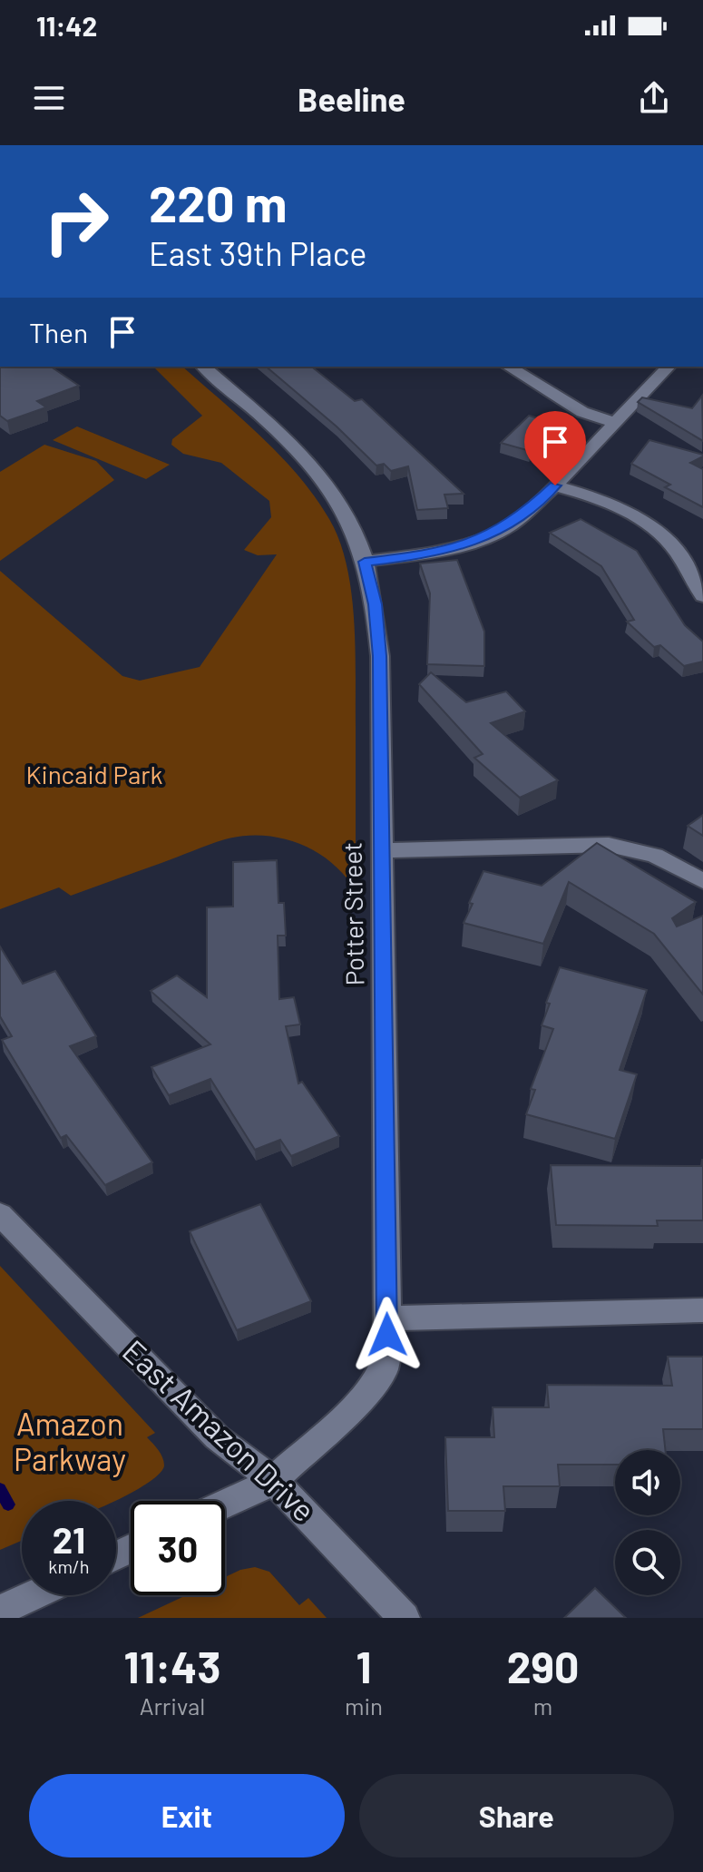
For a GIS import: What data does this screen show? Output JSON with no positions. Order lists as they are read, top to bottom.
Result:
{
  "streets": {
    "street": ["Potter Street", "East Amazon Drive"]
  },
  "crossings": [
    ["Potter Street", "East Amazon Drive"]
  ],
  "parks": ["Kincaid Park", "Amazon Parkway"],
  "page": {
    "status": "11:42",
    "header": "Beeline",
    "turn": ["220 m", "East 39th Place"],
    "then": "Then",
    "speed": "21 km/h",
    "limit": "30",
    "eta": [
      "11:43",
      "Arrival",
      "1",
      "min",
      "290",
      "m"
    ],
    "buttons": ["Exit", "Share"]
  }
}
